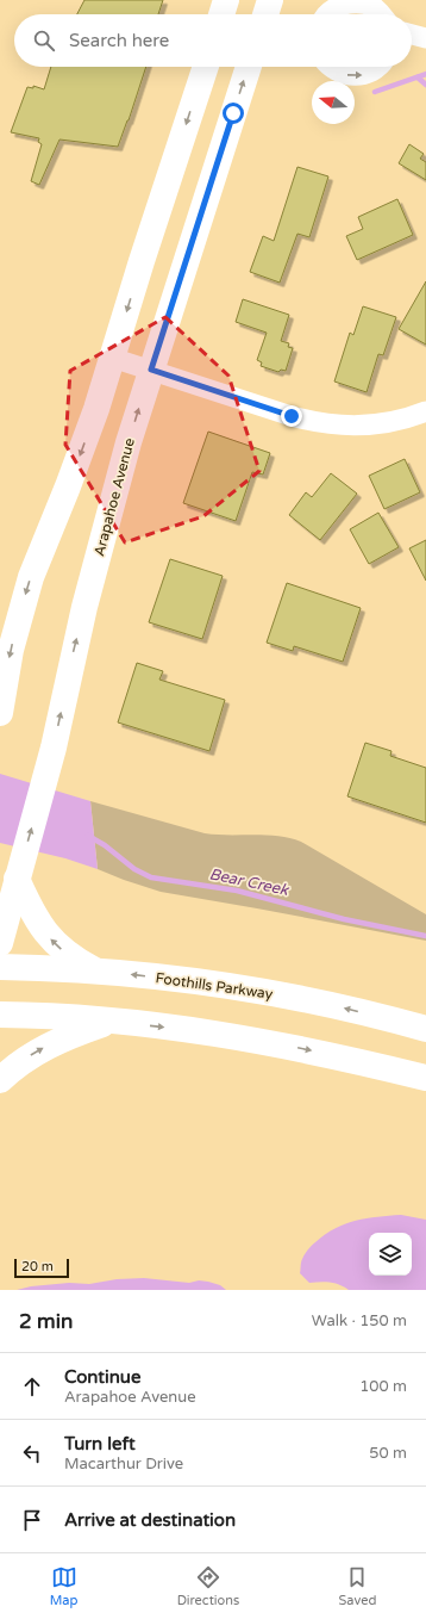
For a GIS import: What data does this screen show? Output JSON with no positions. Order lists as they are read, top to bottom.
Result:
{
  "streets": {
    "main road": ["Arapahoe Avenue", "Foothills Parkway"]
  },
  "water": ["Bear Creek"],
  "scale_bar": "20 m",
  "north": "left",
  "page": {
    "search": "Search here",
    "scale": "20 m",
    "heading": ["2 min", "Walk · 150 m"],
    "list": [
      ["Continue", "Arapahoe Avenue", "100 m"],
      ["Turn left", "Macarthur Drive", "50 m"],
      "Arrive at destination"
    ],
    "nav": ["Map", "Directions", "Saved"]
  }
}
